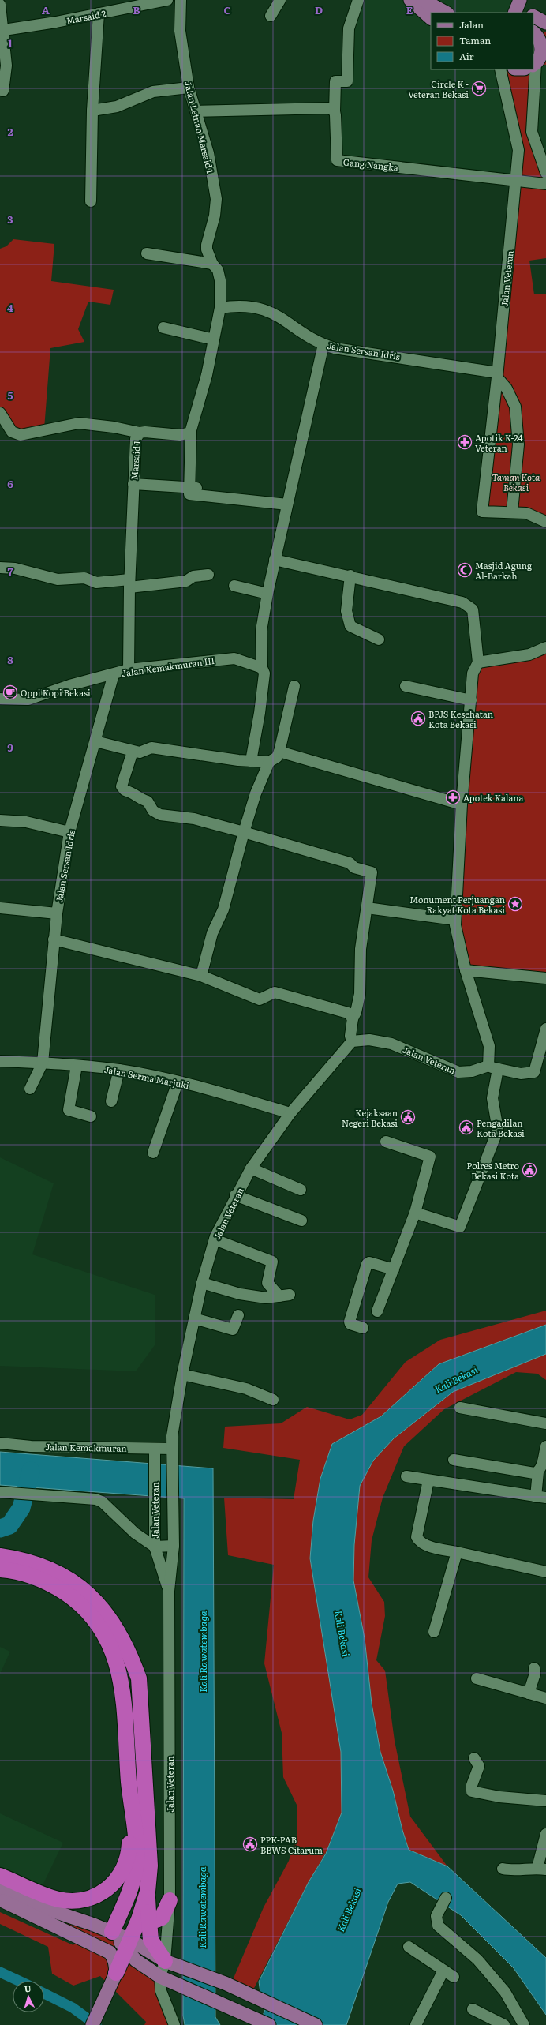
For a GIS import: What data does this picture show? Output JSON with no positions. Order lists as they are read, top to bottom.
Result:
{
  "streets": {
    "street": [
      "Marsaid 2",
      "Jalan Letnan Marsaid 1",
      "Gang Nangka",
      "Jalan Veteran",
      "Jalan Sersan Idris",
      "Marsaid 1",
      "Jalan Kemakmuran III",
      "Jalan Serma Marjuki",
      "Jalan Kemakmuran"
    ]
  },
  "crossings": [
    ["Jalan Letnan Marsaid 1", "Jalan Sersan Idris"],
    ["Gang Nangka", "Jalan Veteran"],
    ["Jalan Veteran", "Jalan Sersan Idris"],
    ["Jalan Veteran", "Jalan Serma Marjuki"],
    ["Jalan Veteran", "Jalan Kemakmuran"],
    ["Jalan Sersan Idris", "Jalan Kemakmuran III"],
    ["Jalan Sersan Idris", "Jalan Serma Marjuki"],
    ["Marsaid 1", "Jalan Kemakmuran III"]
  ],
  "water": ["Kali Bekasi", "Kali Rawatembaga"],
  "parks": ["Taman Kota Bekasi"],
  "places": {
    "supermarket": ["Circle K - Veteran Bekasi"],
    "pharmacy": ["Apotik K-24 Veteran", "Apotek Kalana"],
    "mosque": ["Masjid Agung Al-Barkah"],
    "cafe": ["Oppi Kopi Bekasi"],
    "public building": [
      "BPJS Kesehatan Kota Bekasi",
      "Kejaksaan Negeri Bekasi",
      "Pengadilan Kota Bekasi",
      "Polres Metro Bekasi Kota",
      "PPK-PAB BBWS Citarum"
    ],
    "place": ["Monument Perjuangan Rakyat Kota Bekasi"]
  },
  "legend": ["Jalan", "Taman", "Air"],
  "north": "top",
  "grid": {
    "columns": [
      "A",
      "B",
      "C",
      "D",
      "E"
    ],
    "rows": [
      "1",
      "2",
      "3",
      "4",
      "5",
      "6",
      "7",
      "8",
      "9"
    ]
  }
}
